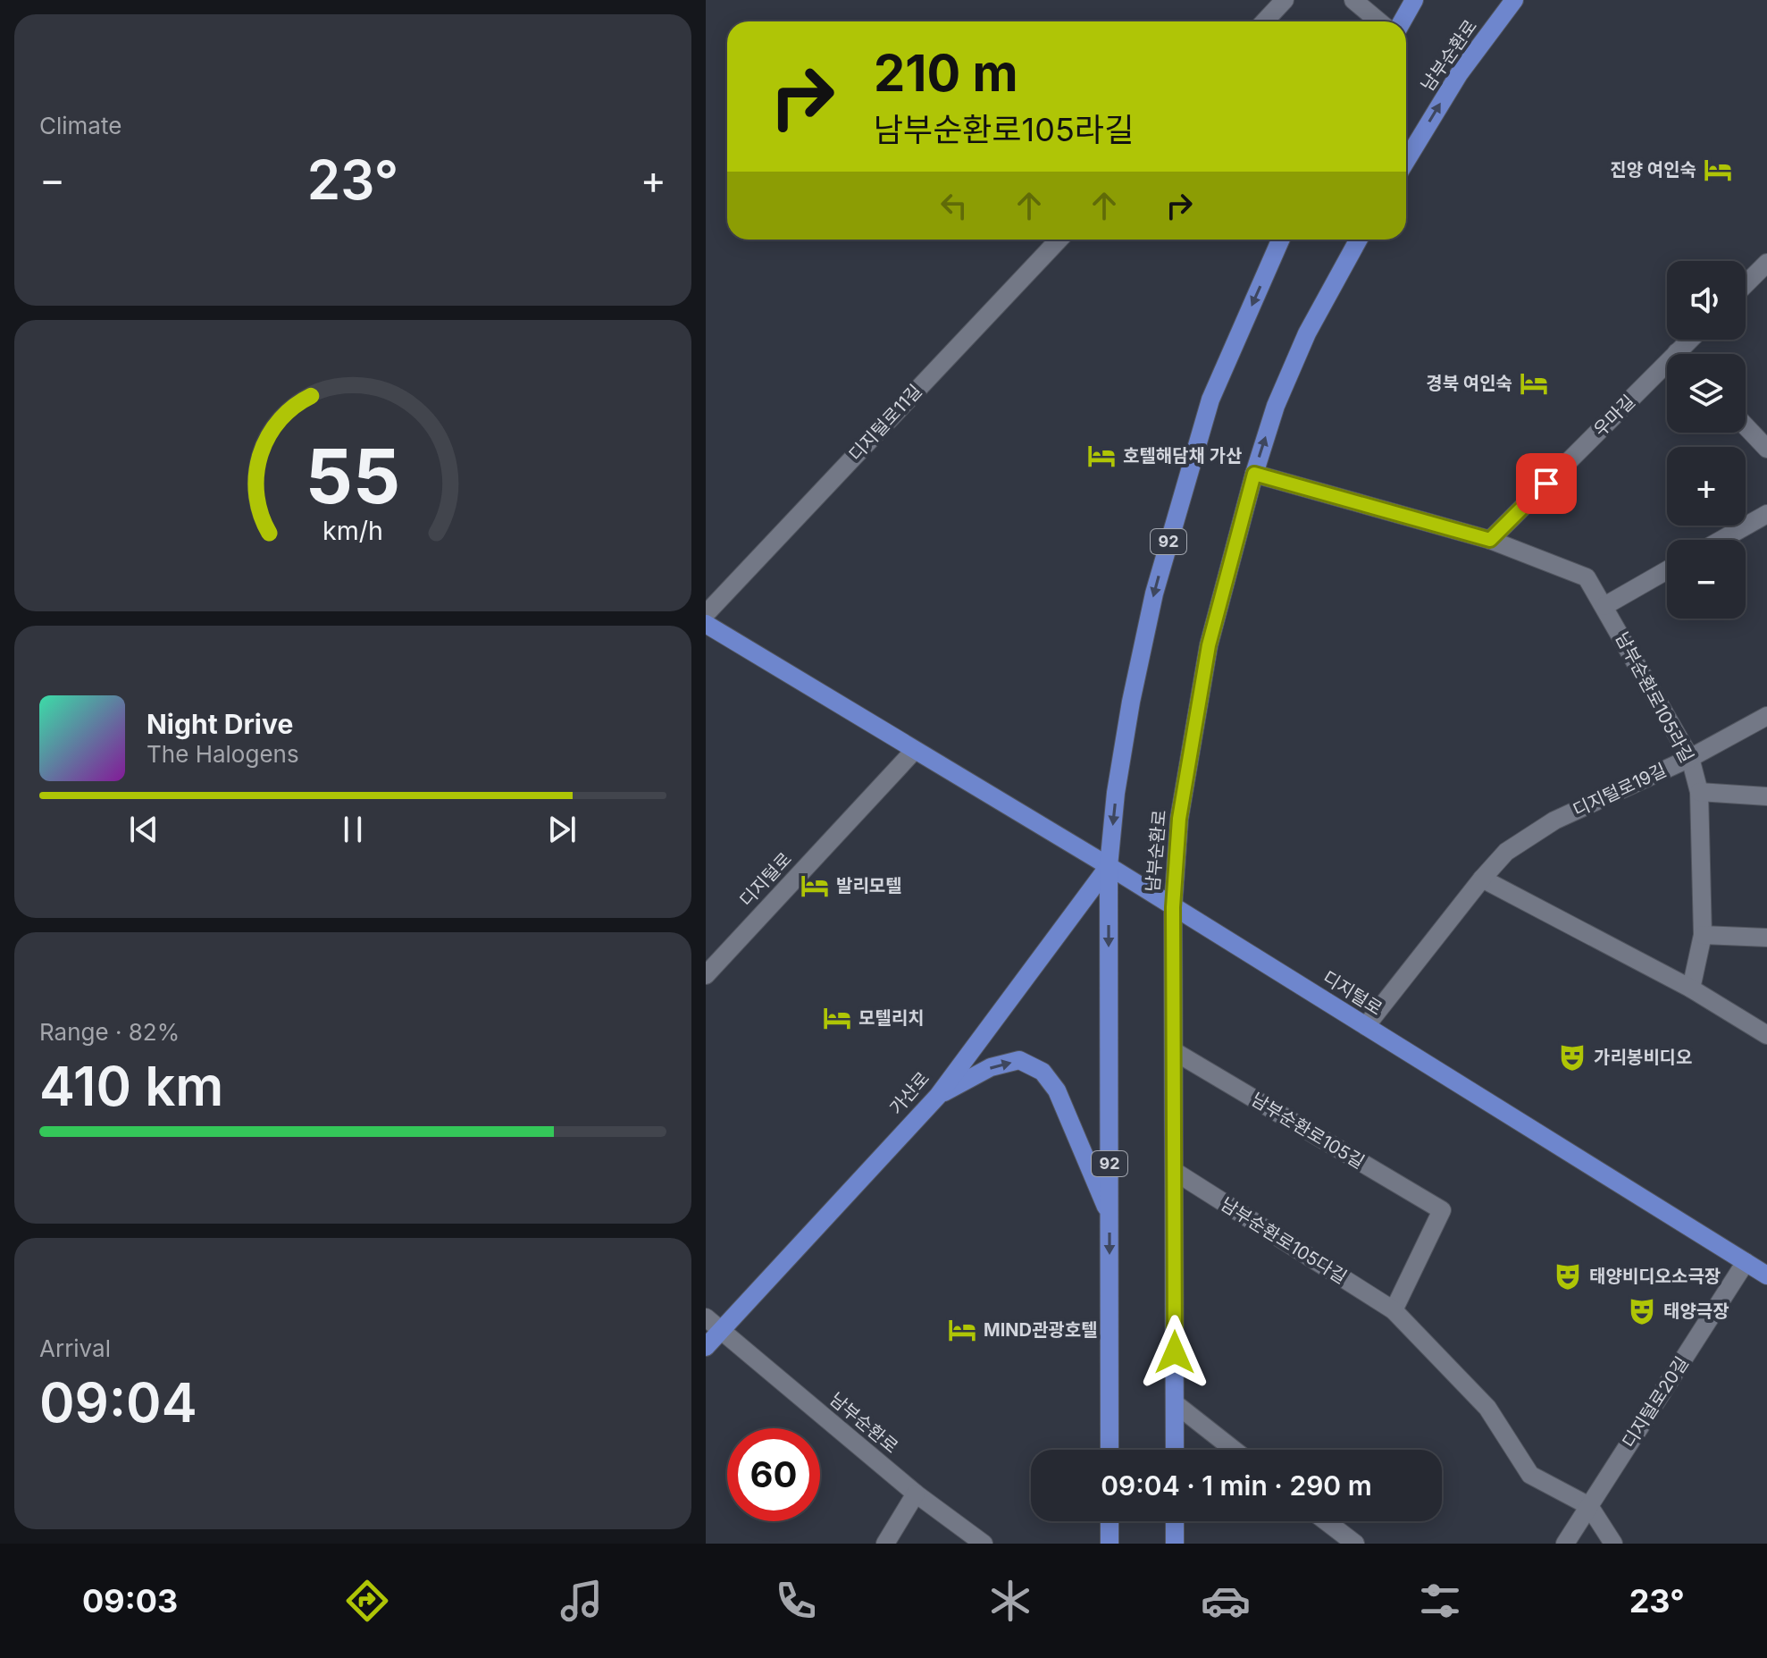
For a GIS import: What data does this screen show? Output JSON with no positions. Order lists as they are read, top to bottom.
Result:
{
  "streets": {
    "main road": [
      "남부순환로",
      "92",
      "디지털로",
      "가산로"
    ],
    "street": [
      "우마길",
      "디지털로11길",
      "남부순환로105라길",
      "디지털로19길",
      "남부순환로105길",
      "남부순환로105다길",
      "디지털로20길"
    ]
  },
  "crossings": [
    ["남부순환로", "남부순환로105라길"],
    ["남부순환로", "디지털로"],
    ["남부순환로", "가산로"],
    ["남부순환로", "남부순환로105길"],
    ["남부순환로", "남부순환로105다길"],
    ["우마길", "남부순환로105라길"],
    ["92", "디지털로"],
    ["92", "가산로"],
    ["남부순환로105라길", "디지털로19길"],
    ["디지털로19길", "디지털로"],
    ["디지털로", "가산로"],
    ["디지털로", "디지털로20길"],
    ["남부순환로105길", "남부순환로105다길"],
    ["남부순환로105다길", "디지털로20길"]
  ],
  "places": {
    "hotel": [
      "진양 여인숙",
      "경북 여인숙",
      "호텔해담채 가산",
      "발리모텔",
      "모텔리치",
      "MIND관광호텔"
    ],
    "theatre": ["가리봉비디오", "태양비디오소극장", "태양극장"]
  },
  "page": {
    "tile": [
      "Climate",
      ["Range · 82%", "410 km"],
      ["Arrival", "09:04"]
    ],
    "turn": ["210 m", "남부순환로105라길"],
    "heat": ["−", "23°", "+"],
    "map_buttons": ["+", "−"],
    "song": ["Night Drive", "The Halogens"],
    "limit": "60",
    "trip": "09:04 · 1 min · 290 m",
    "tabs": ["09:03", "23°"],
    "gauge": ["55", "km/h"]
  }
}
